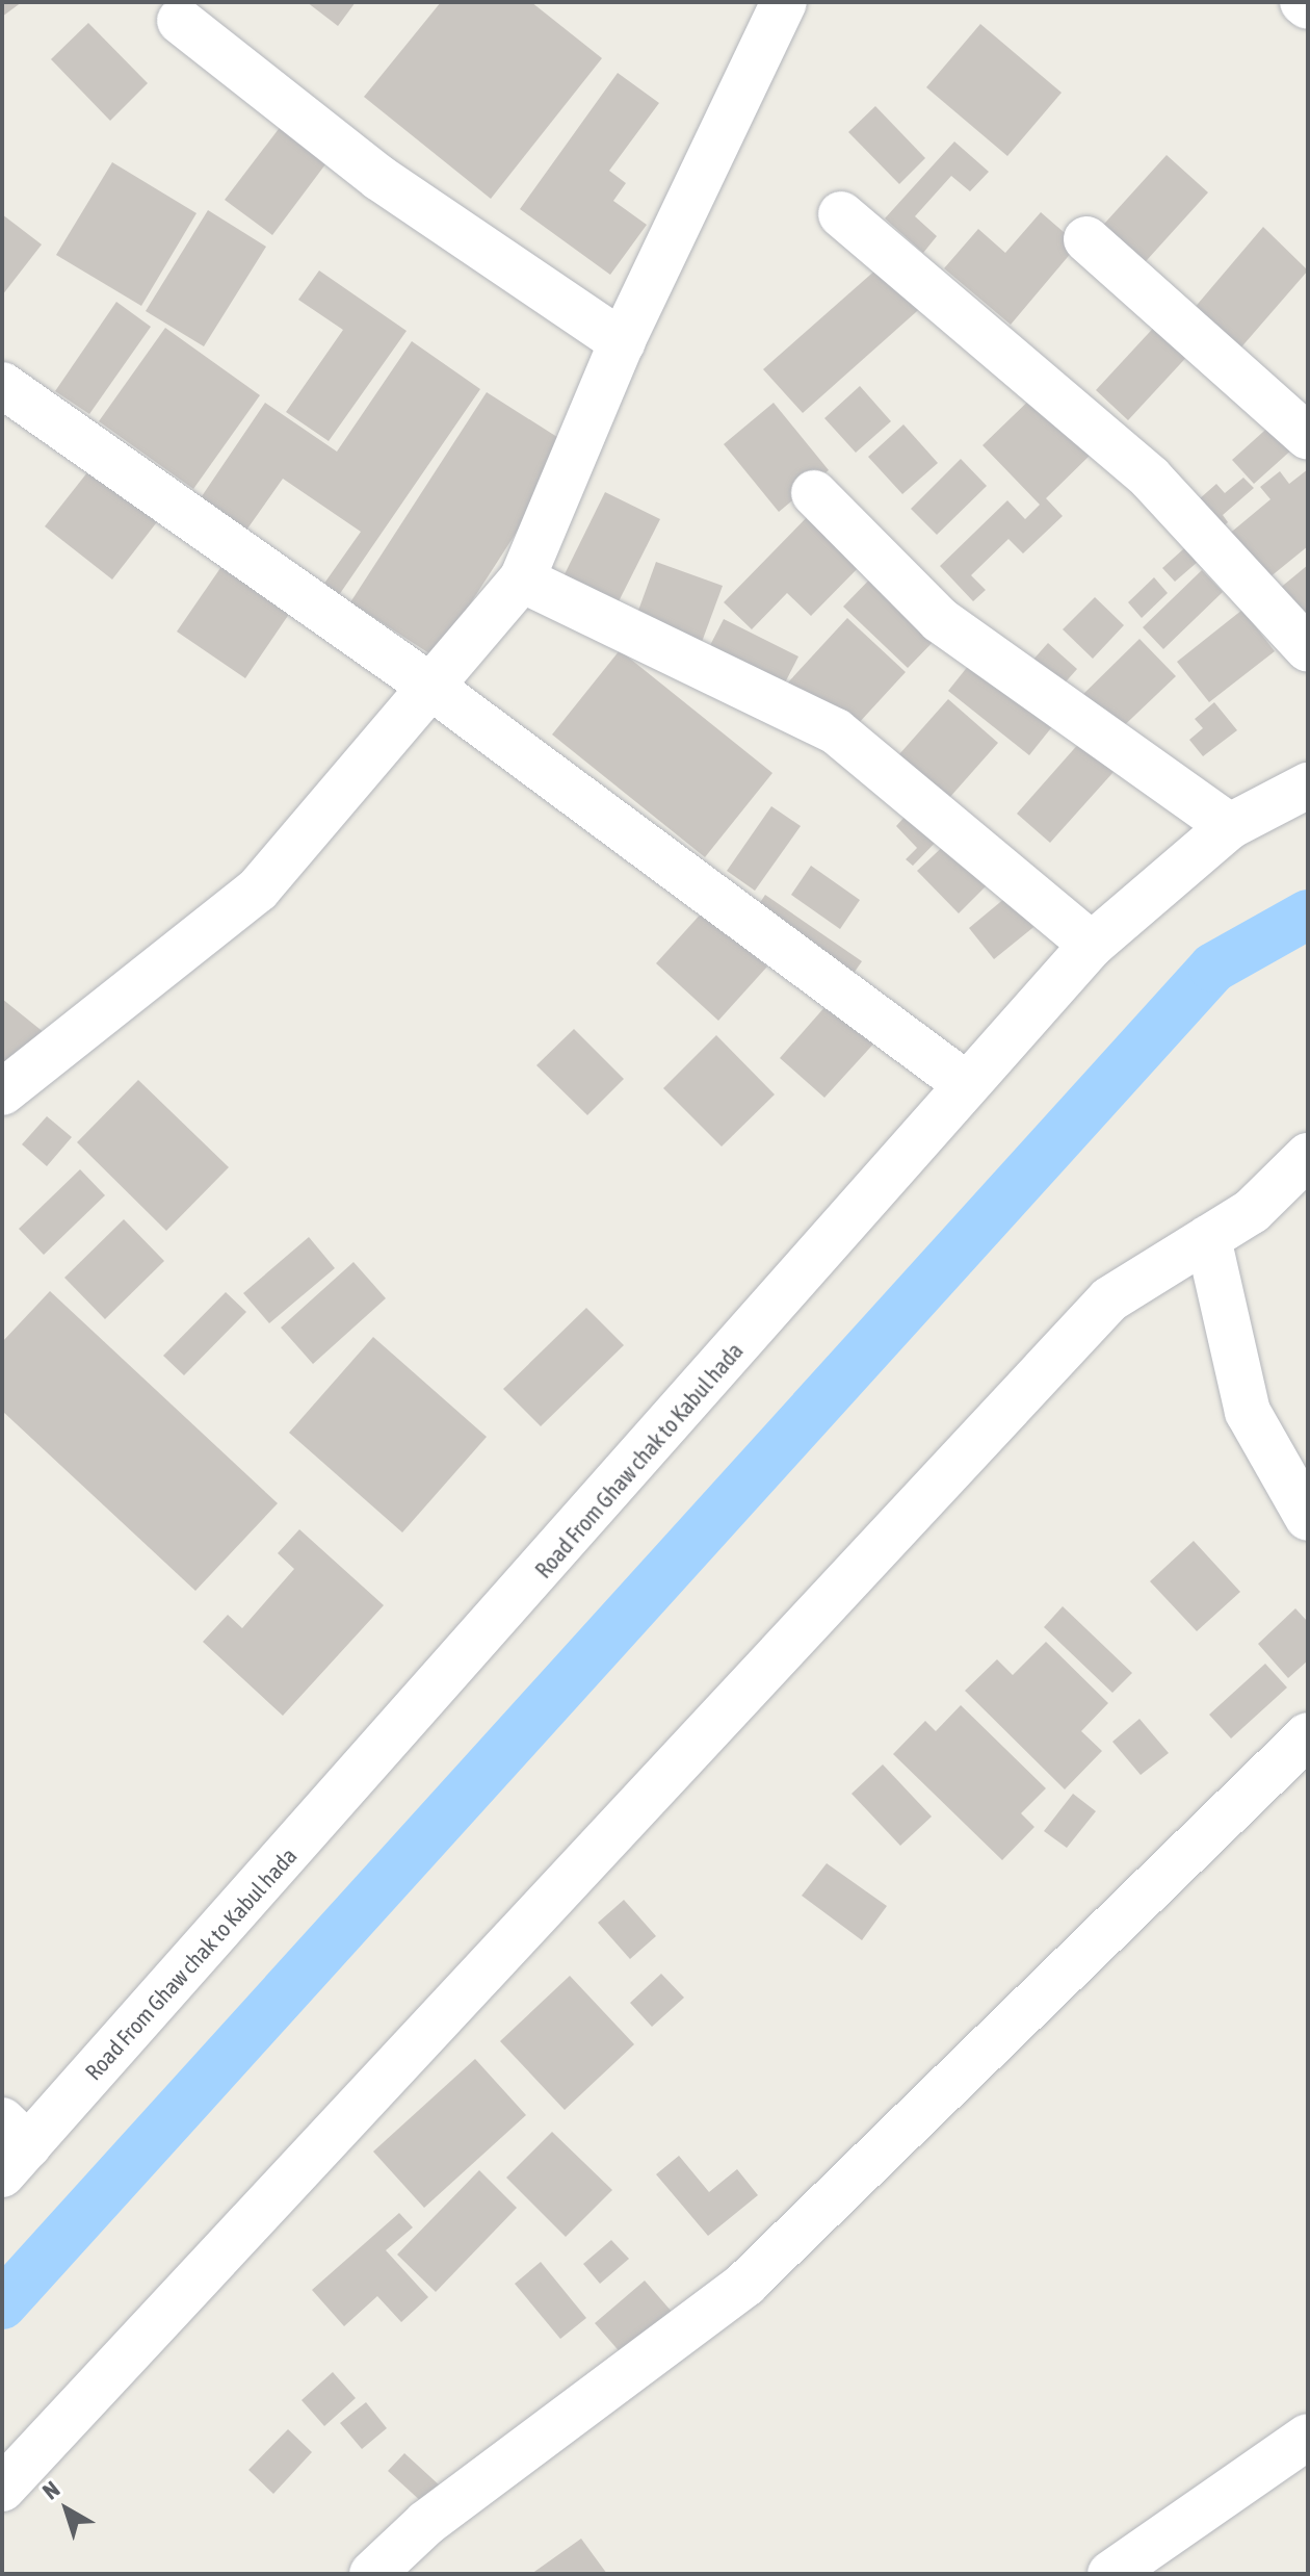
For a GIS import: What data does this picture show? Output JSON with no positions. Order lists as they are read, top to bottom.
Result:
{
  "streets": {
    "street": ["Road From Ghaw chak to Kabul hada"]
  },
  "north": "top left"
}
